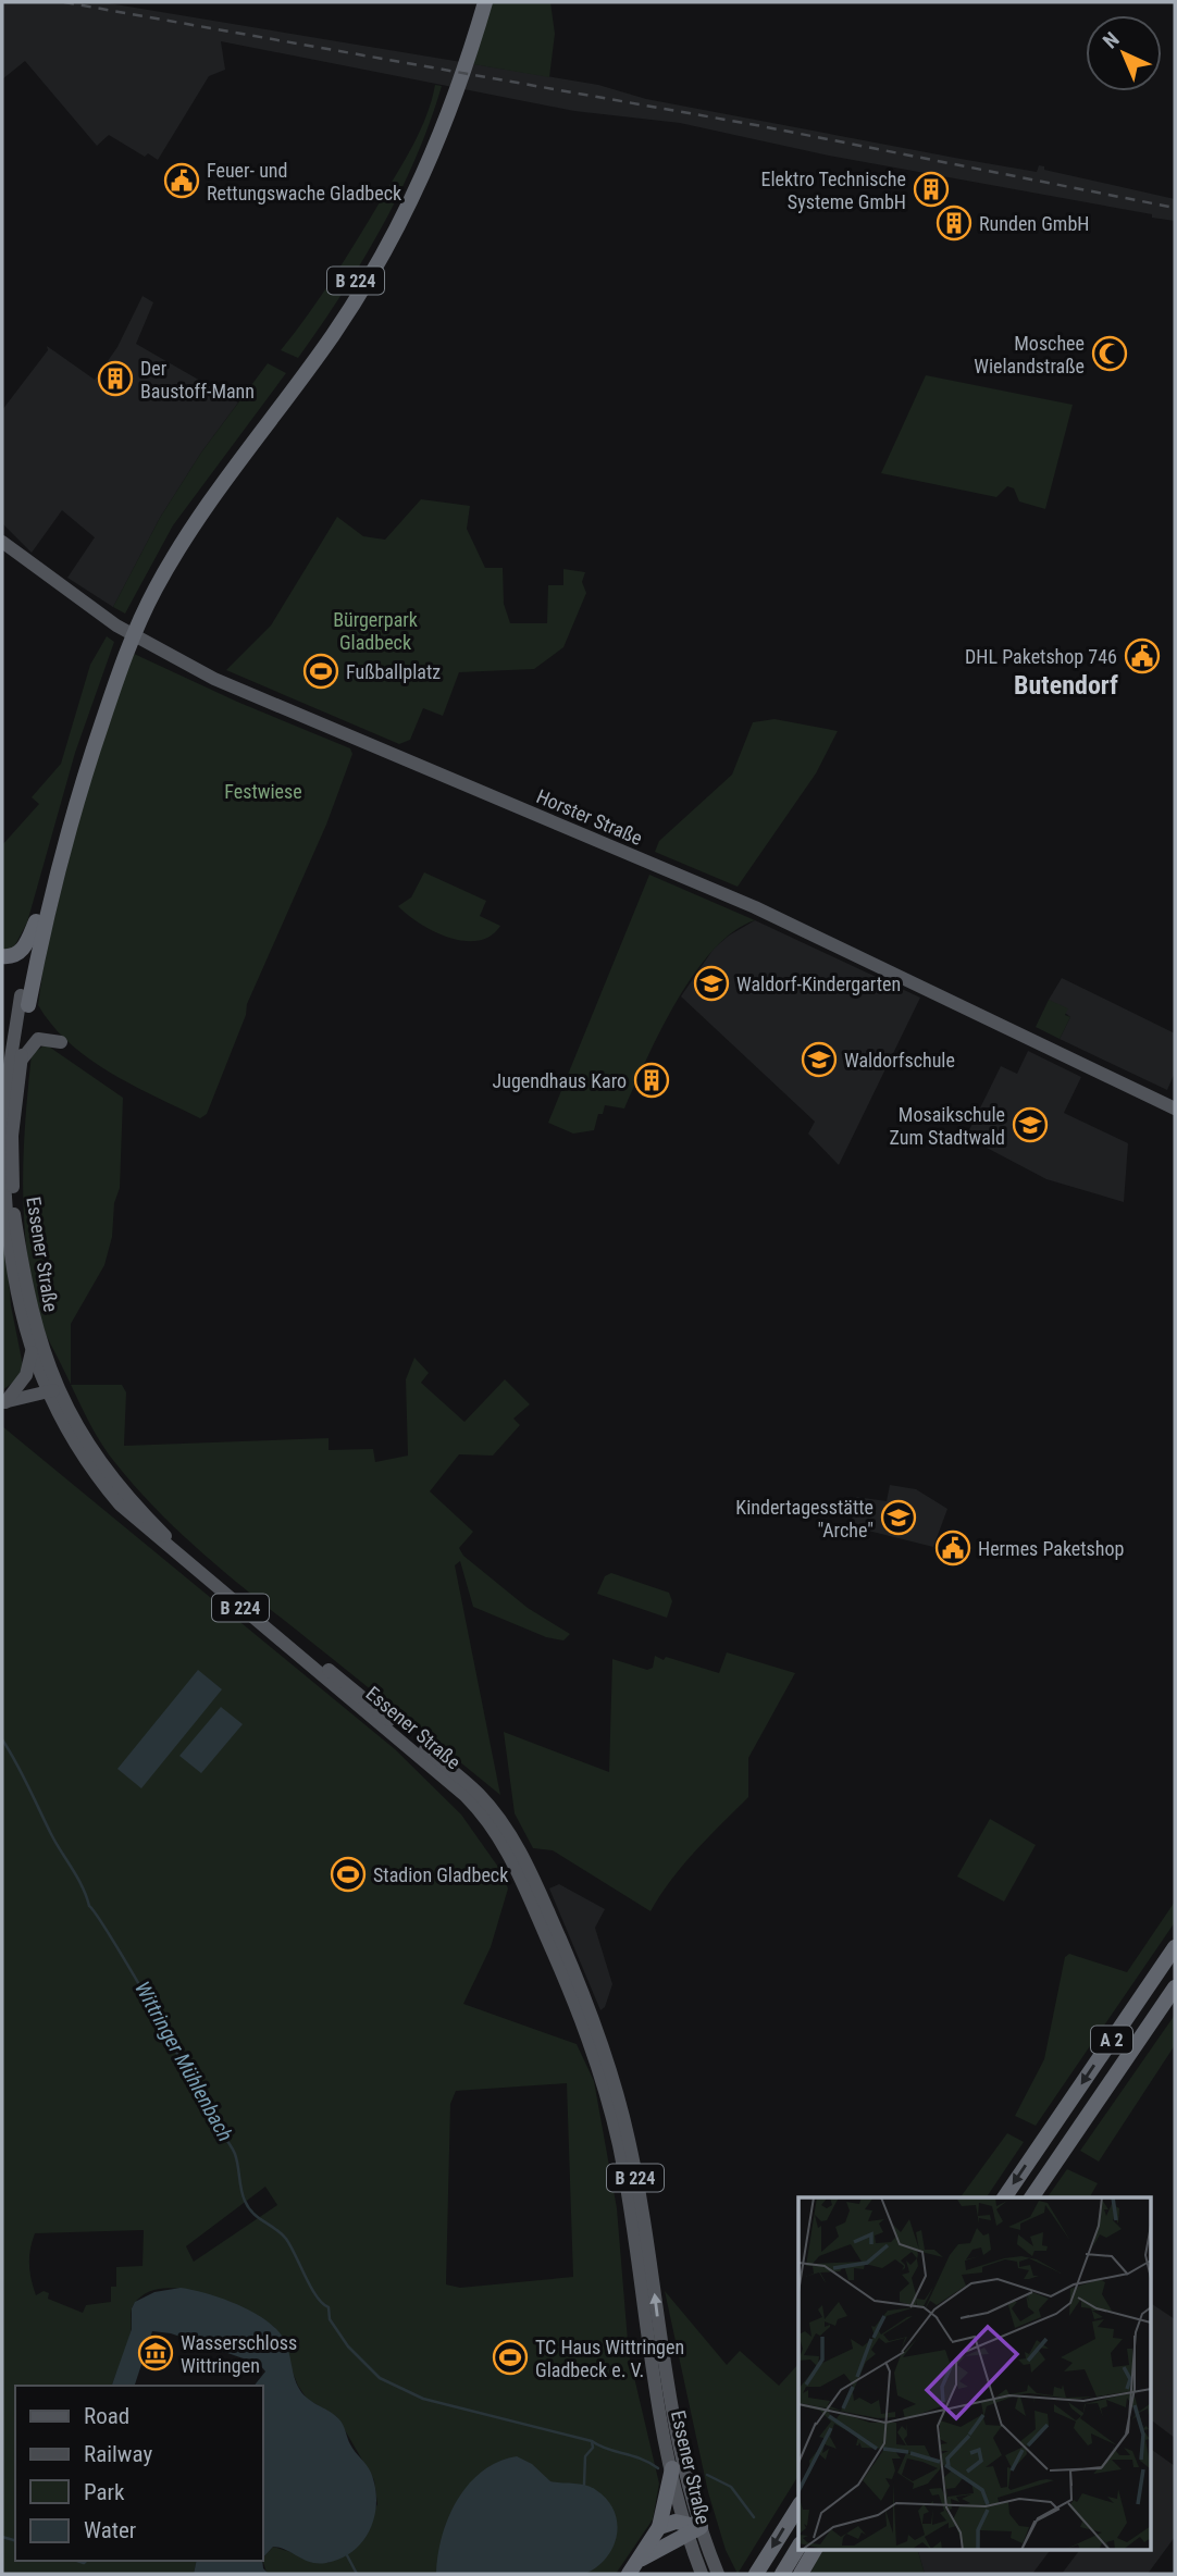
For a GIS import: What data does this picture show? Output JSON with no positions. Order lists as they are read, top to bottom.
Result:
{
  "streets": {
    "highway": ["B 224", "A 2"],
    "main road": ["Horster Straße", "Essener Straße"]
  },
  "crossings": [
    ["B 224", "Essener Straße"]
  ],
  "districts": ["Butendorf"],
  "water": ["Wittringer Mühlenbach"],
  "parks": ["Bürgerpark Gladbeck", "Festwiese"],
  "places": {
    "public building": ["Feuer- und Rettungswache Gladbeck", "DHL Paketshop 746", "Hermes Paketshop"],
    "building": [
      "Elektro Technische Systeme GmbH",
      "Runden GmbH",
      "Der Baustoff-Mann",
      "Jugendhaus Karo"
    ],
    "mosque": ["Moschee Wielandstraße"],
    "sports": ["Fußballplatz", "Stadion Gladbeck", "TC Haus Wittringen Gladbeck e. V."],
    "school or university": [
      "Waldorf-Kindergarten",
      "Waldorfschule",
      "Mosaikschule Zum Stadtwald",
      "Kindertagesstätte \"Arche\""
    ],
    "museum": ["Wasserschloss Wittringen"]
  },
  "legend": [
    "Road",
    "Railway",
    "Park",
    "Water"
  ],
  "north": "top left"
}
